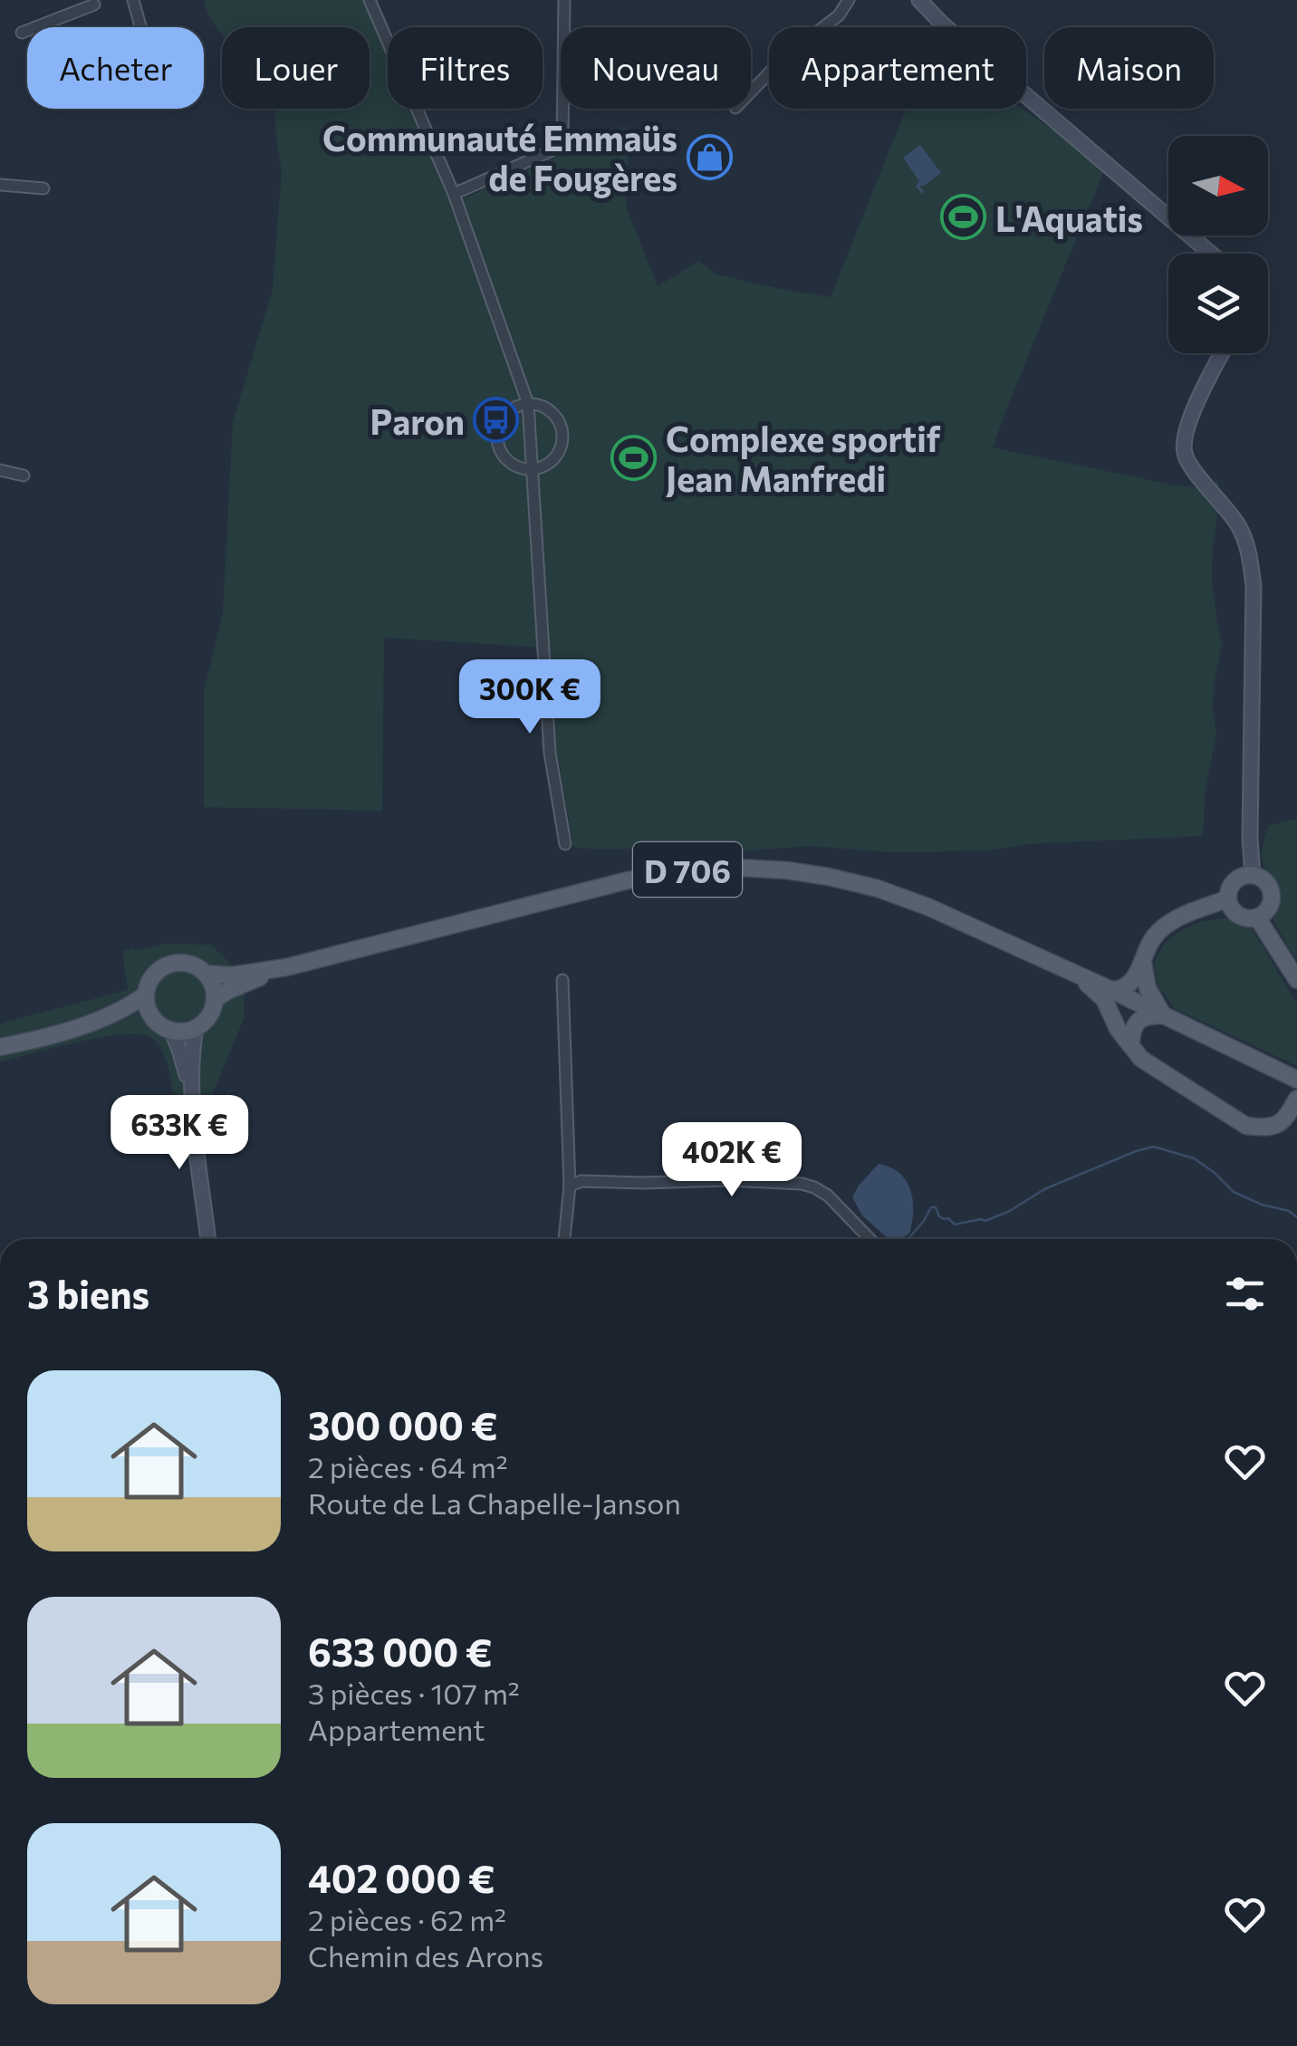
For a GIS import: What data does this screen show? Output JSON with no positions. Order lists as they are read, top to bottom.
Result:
{
  "streets": {
    "main road": ["D 706"]
  },
  "places": {
    "shop": ["Communauté Emmaüs de Fougères"],
    "sports": ["L'Aquatis", "Complexe sportif Jean Manfredi"],
    "bus stop": ["Paron"]
  },
  "north": "right",
  "page": {
    "chip": [
      "Acheter",
      "Louer",
      "Filtres",
      "Nouveau",
      "Appartement",
      "Maison"
    ],
    "price": ["300K €", "633K €", "402K €"],
    "heading": "3 biens",
    "list": [
      {
        "name": "300 000 €",
        "note": "2 pièces · 64 m² · Route de La Chapelle-Janson"
      },
      {
        "name": "633 000 €",
        "note": "3 pièces · 107 m² · Appartement"
      },
      {
        "name": "402 000 €",
        "note": "2 pièces · 62 m² · Chemin des Arons"
      }
    ]
  }
}
